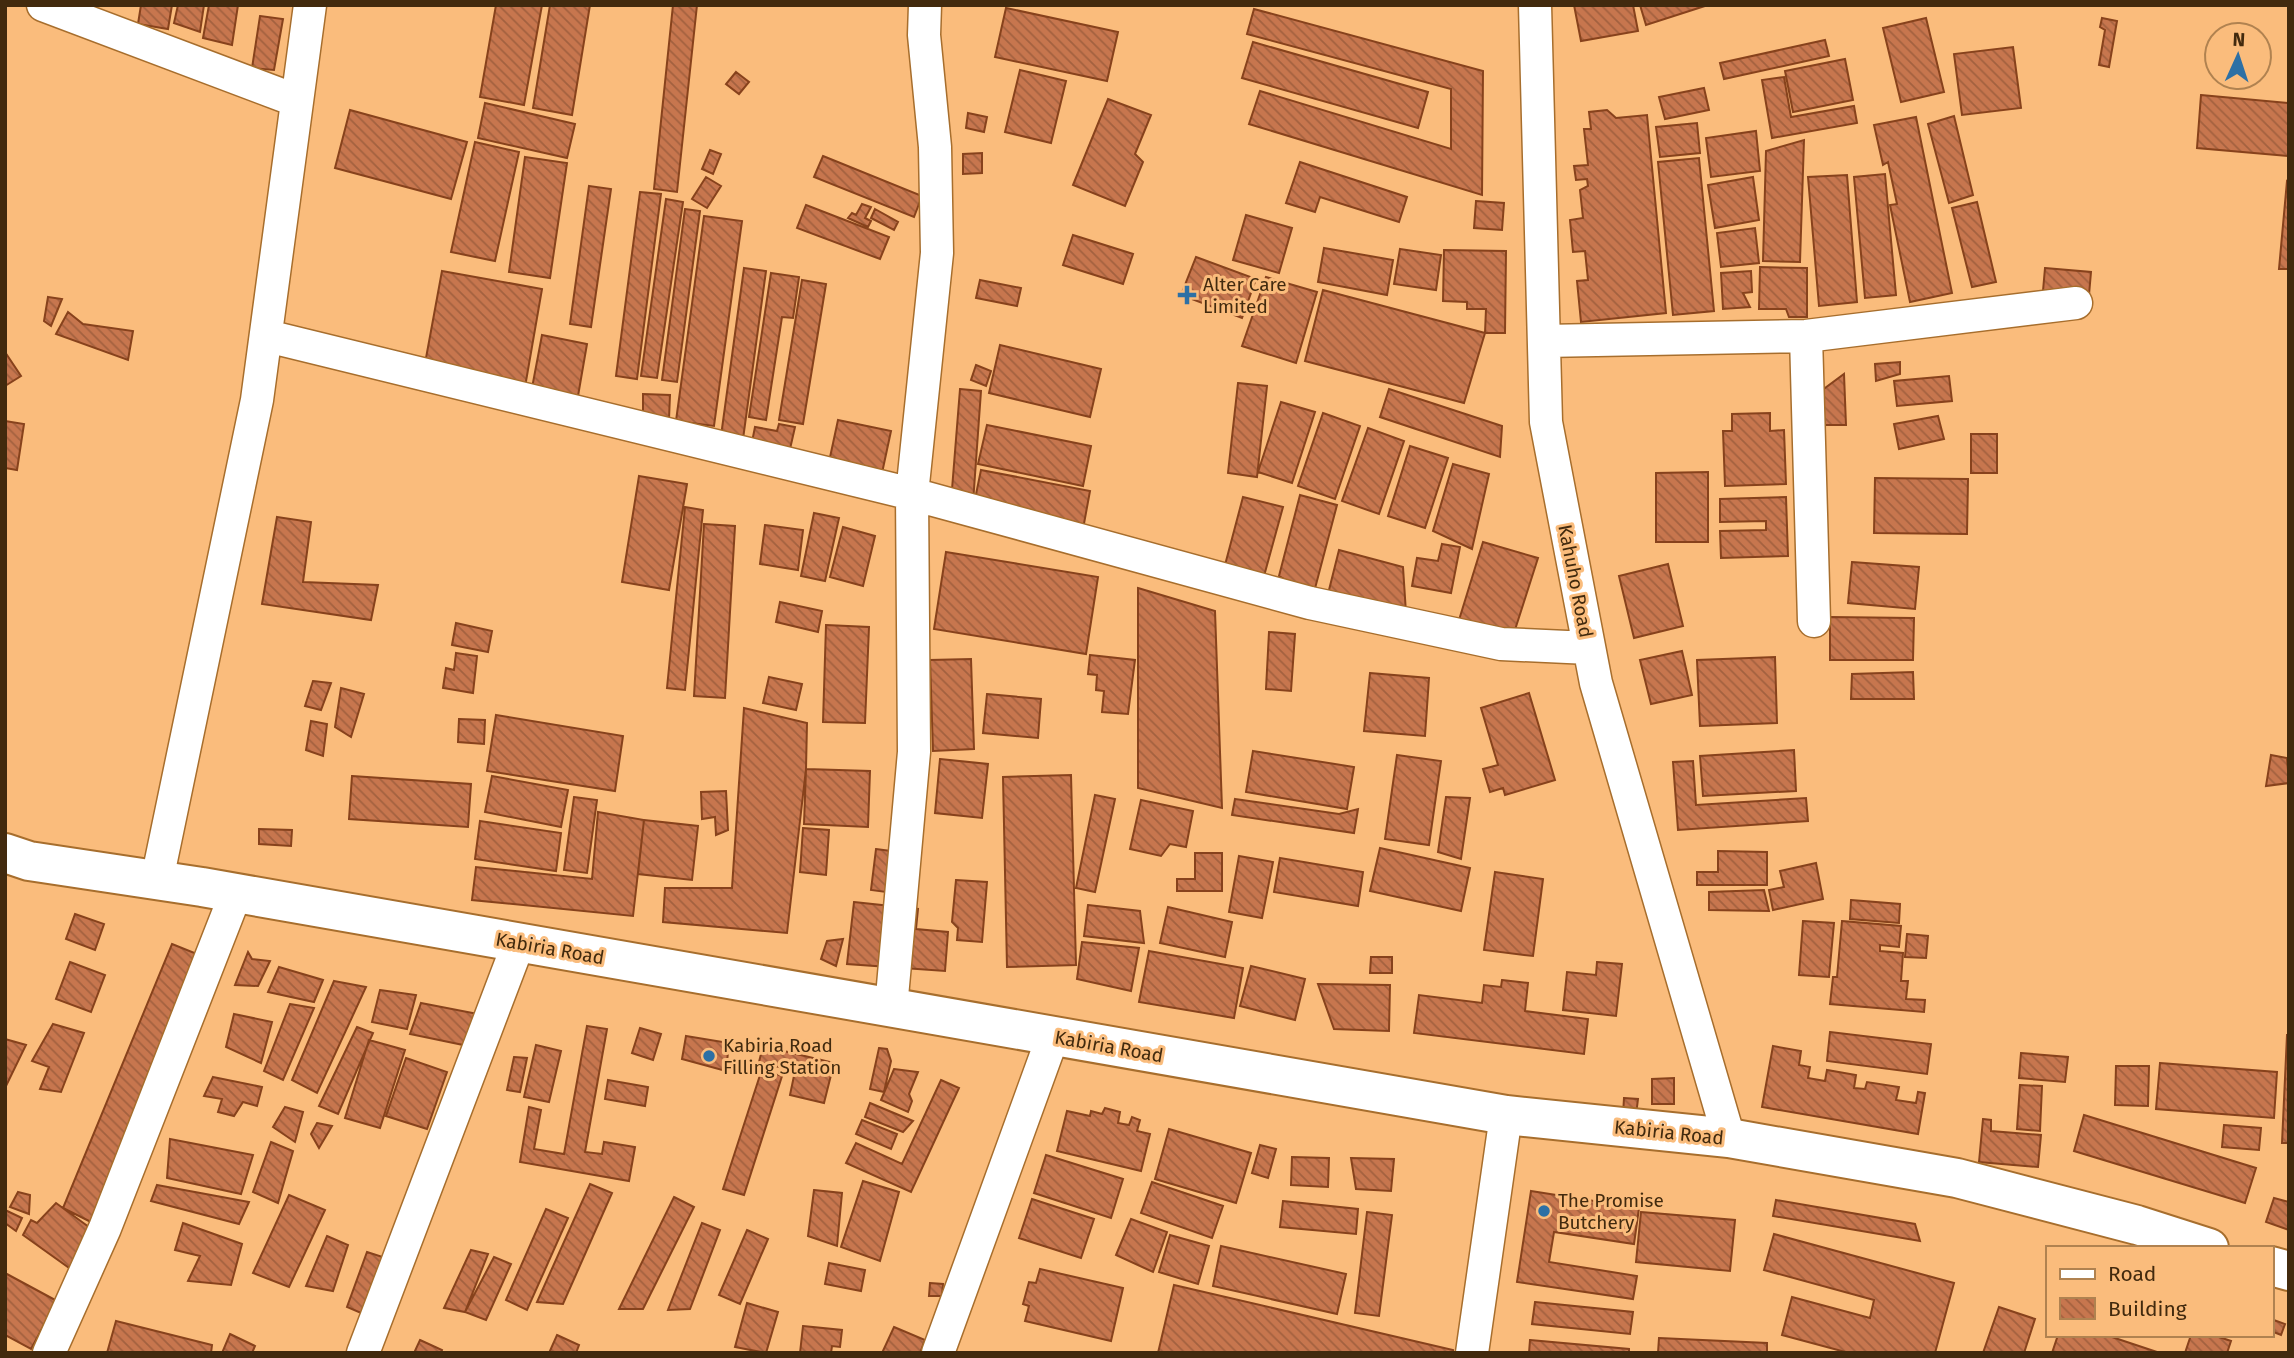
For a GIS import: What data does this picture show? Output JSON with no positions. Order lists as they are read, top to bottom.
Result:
{
  "streets": {
    "main road": ["Kabiria Road"],
    "street": ["Kahuho Road"]
  },
  "crossings": [
    ["Kahuho Road", "Kabiria Road"]
  ],
  "places": {
    "health": ["Alter Care Limited"],
    "other": ["Kabiria Road Filling Station", "The Promise Butchery"]
  },
  "legend": ["Road", "Building"],
  "north": "top"
}
